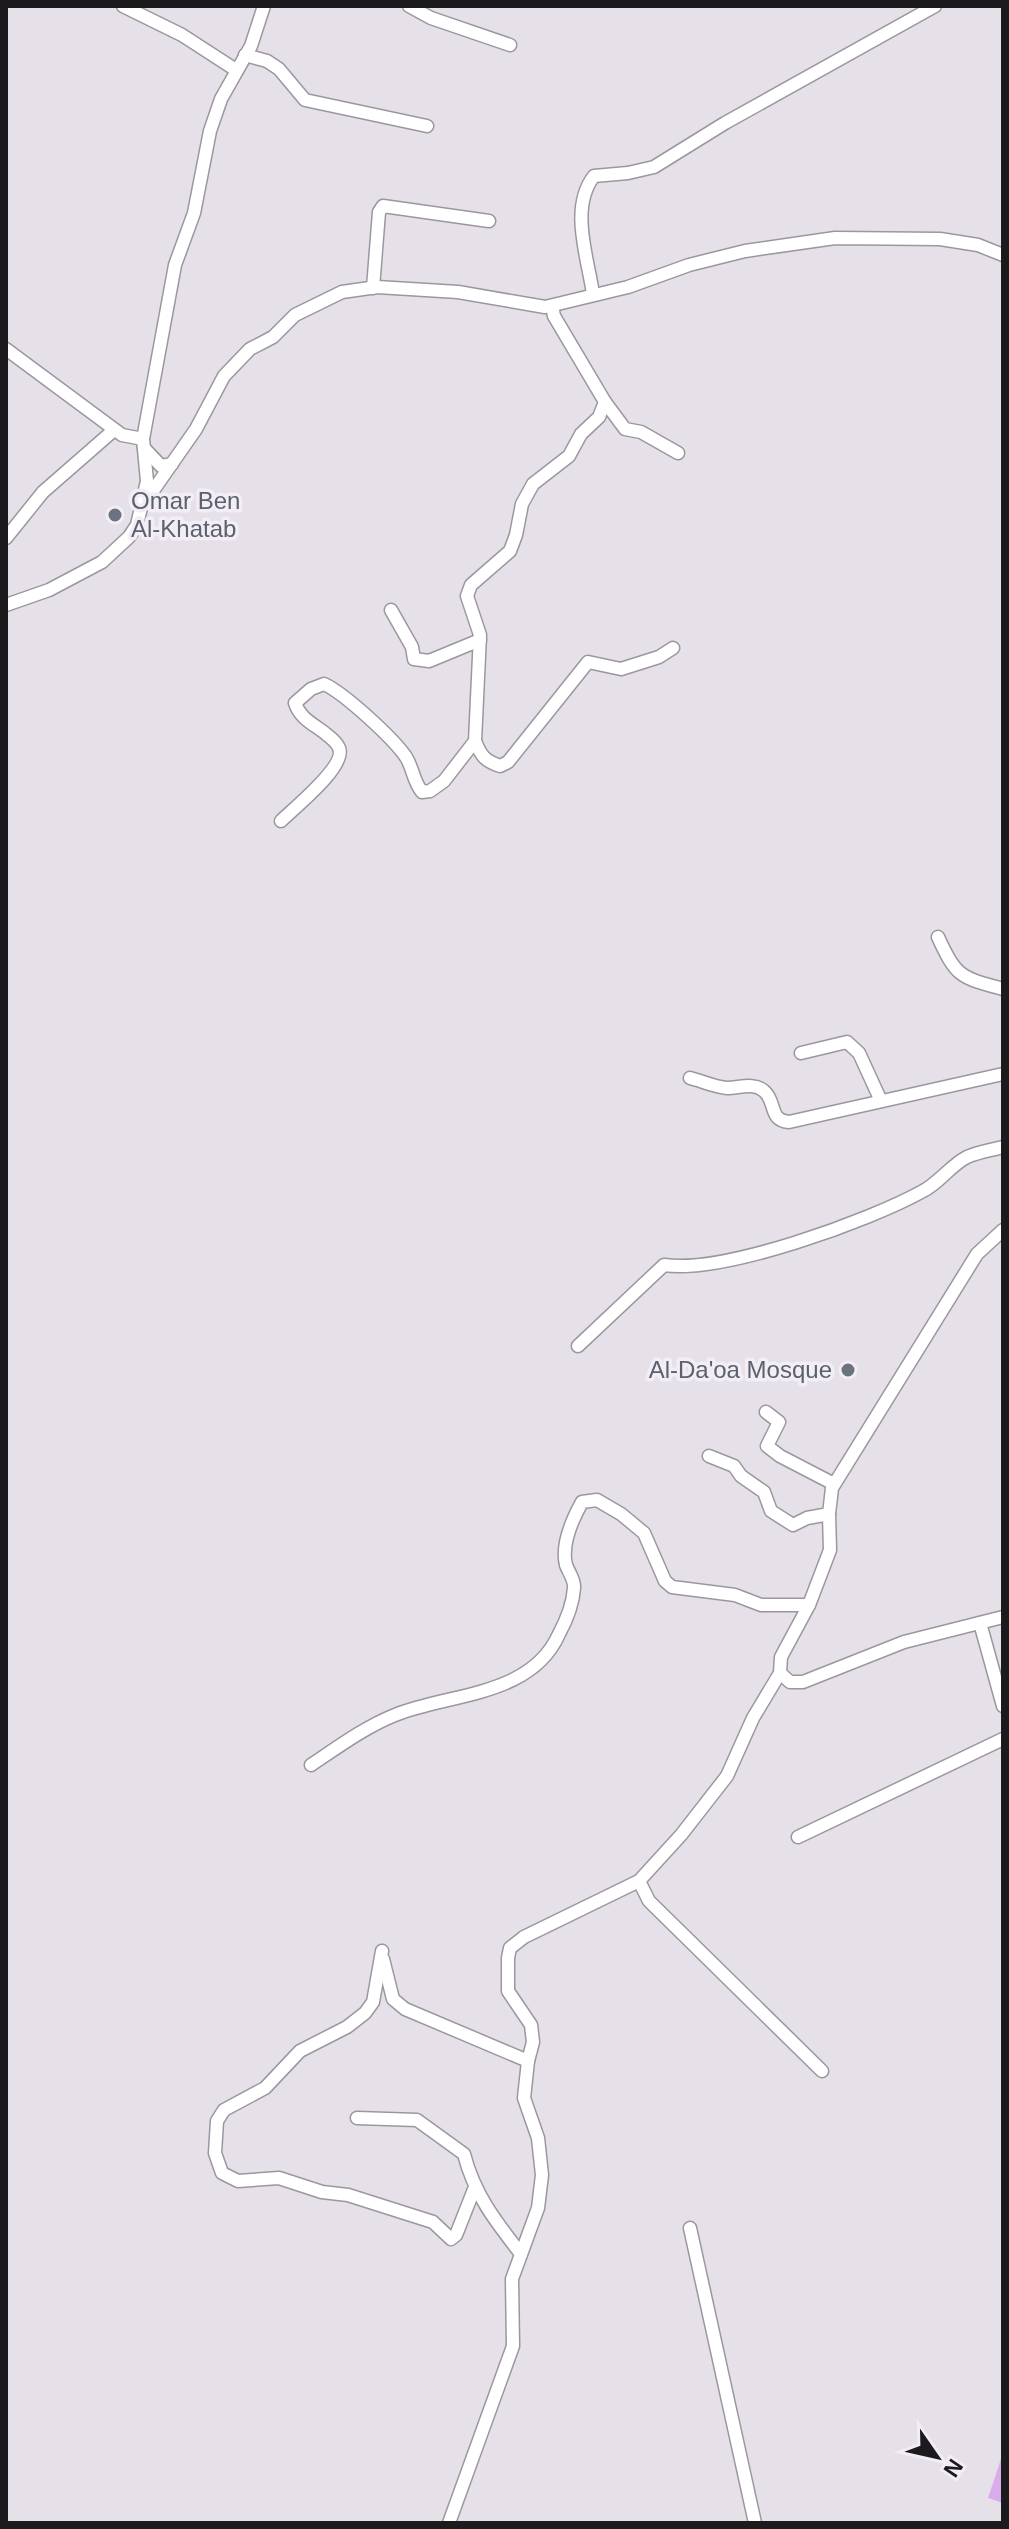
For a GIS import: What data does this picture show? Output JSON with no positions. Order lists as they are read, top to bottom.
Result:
{
  "places": ["Omar Ben Al-Khatab", "Al-Da'oa Mosque"],
  "north": "bottom right"
}
